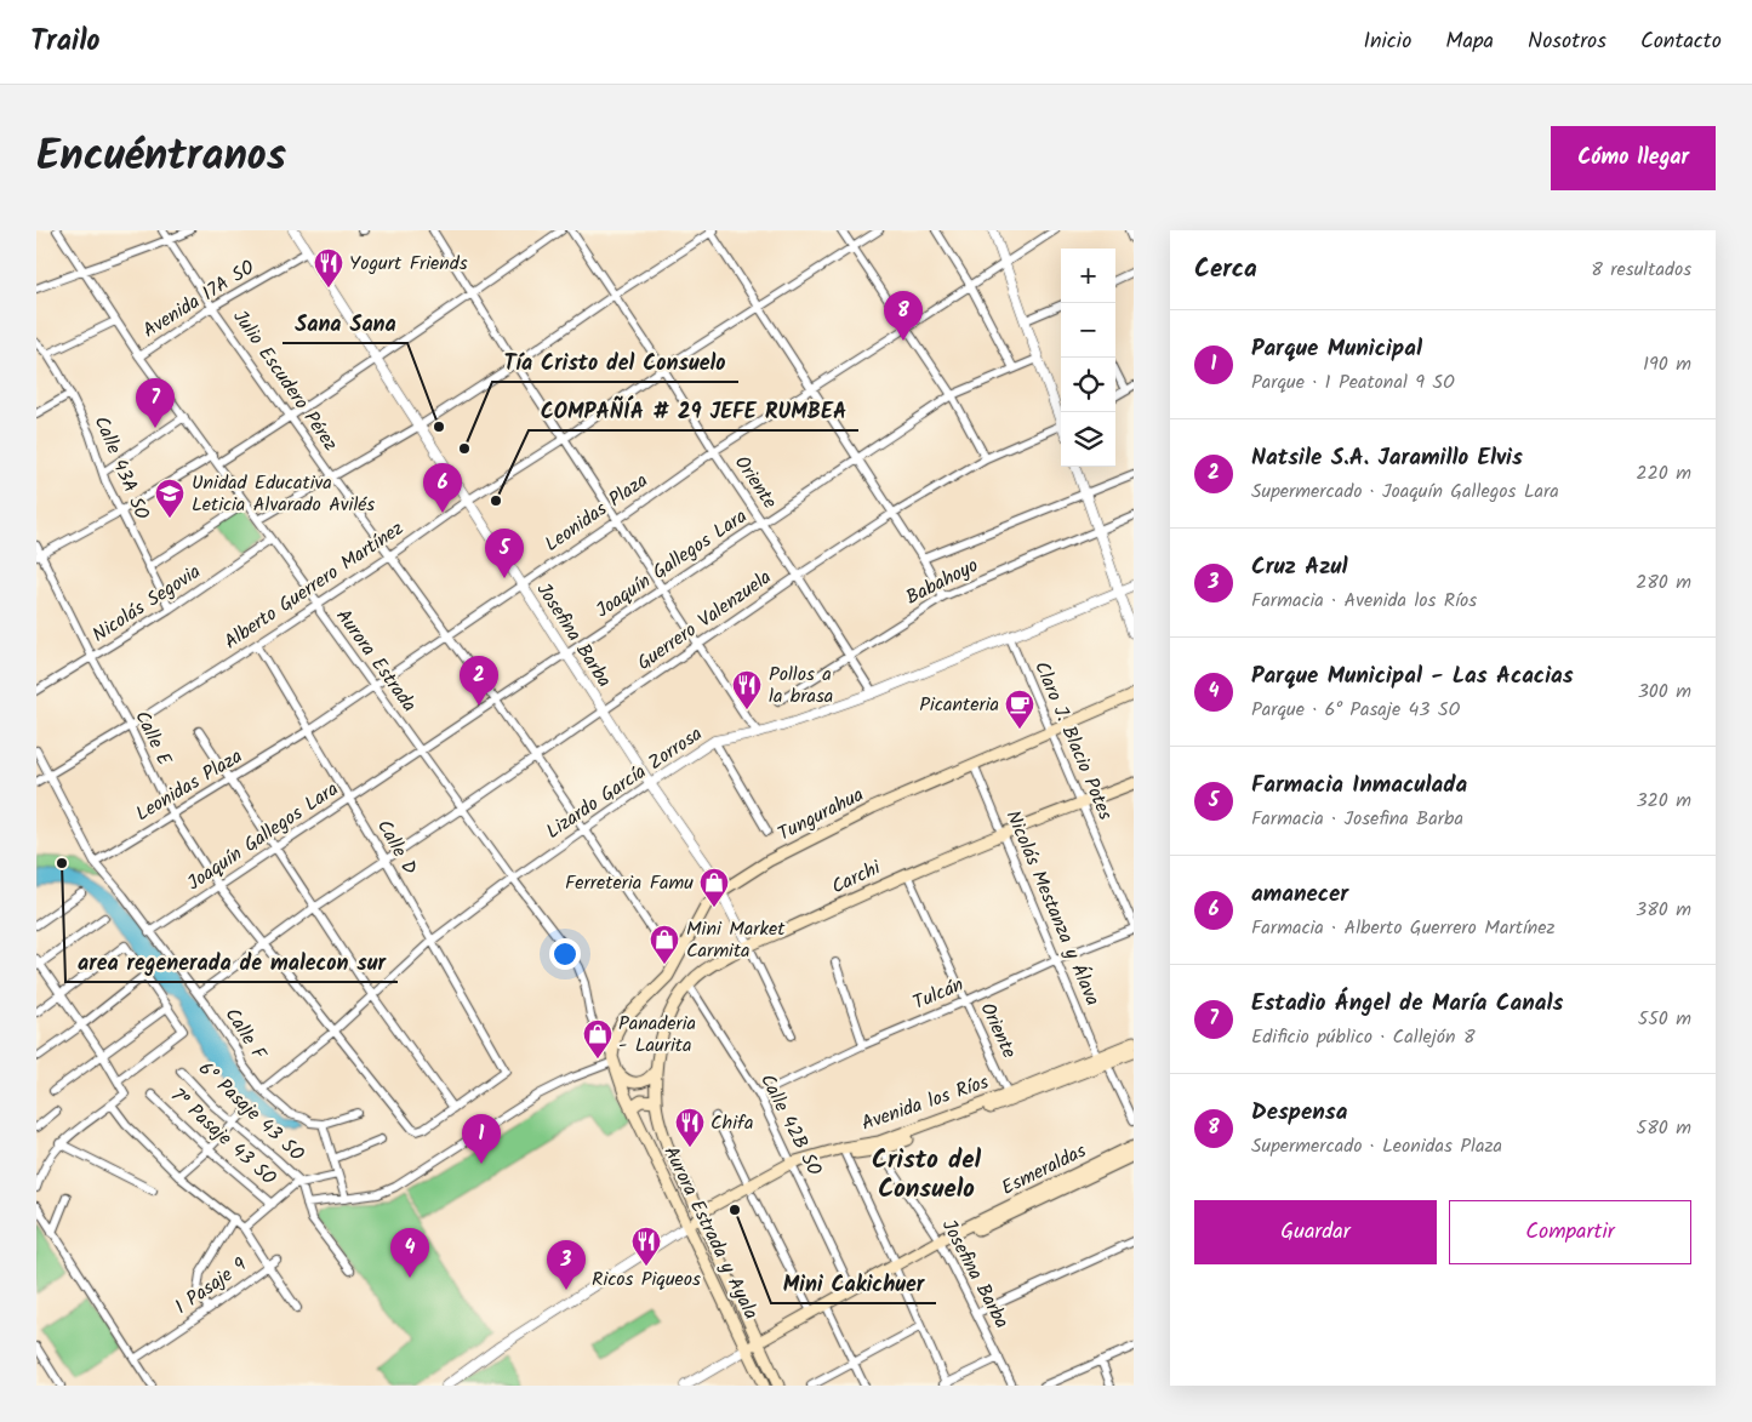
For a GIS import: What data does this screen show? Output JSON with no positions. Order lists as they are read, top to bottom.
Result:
{
  "streets": {
    "main road": [
      "Tungurahua",
      "Carchi",
      "Avenida los Ríos",
      "Esmeraldas",
      "Aurora Estrada y Ayala"
    ],
    "street": [
      "Avenida 17A SO",
      "Julio Escudero Pérez",
      "Calle 43A SO",
      "Oriente",
      "Leonidas Plaza",
      "Joaquín Gallegos Lara",
      "Babahoyo",
      "Alberto Guerrero Martínez",
      "Nicolás Segovia",
      "Guerrero Valenzuela",
      "Josefina Barba",
      "Aurora Estrada",
      "Calle E",
      "Claro J. Blacio Potes",
      "Lizardo García Zorrosa",
      "Calle D",
      "Nicolás Mestanza y Álava",
      "Tulcán",
      "Calle F",
      "6° Pasaje 43 SO",
      "Calle 42B SO",
      "7° Pasaje 43 SO",
      "1 Pasaje 9"
    ]
  },
  "crossings": [
    ["Avenida 17A SO", "Julio Escudero Pérez"],
    ["Avenida 17A SO", "Josefina Barba"],
    ["Avenida 17A SO", "Aurora Estrada"],
    ["Julio Escudero Pérez", "Leonidas Plaza"],
    ["Julio Escudero Pérez", "Joaquín Gallegos Lara"],
    ["Julio Escudero Pérez", "Alberto Guerrero Martínez"],
    ["Julio Escudero Pérez", "Guerrero Valenzuela"],
    ["Julio Escudero Pérez", "Lizardo García Zorrosa"],
    ["Julio Escudero Pérez", "Tungurahua"],
    ["Calle 43A SO", "Nicolás Segovia"],
    ["Oriente", "Leonidas Plaza"],
    ["Oriente", "Joaquín Gallegos Lara"],
    ["Oriente", "Babahoyo"],
    ["Oriente", "Alberto Guerrero Martínez"],
    ["Oriente", "Guerrero Valenzuela"],
    ["Oriente", "Lizardo García Zorrosa"],
    ["Oriente", "Carchi"],
    ["Oriente", "Tulcán"],
    ["Oriente", "Avenida los Ríos"],
    ["Leonidas Plaza", "Josefina Barba"],
    ["Leonidas Plaza", "Aurora Estrada"],
    ["Leonidas Plaza", "Calle E"],
    ["Leonidas Plaza", "Calle D"],
    ["Leonidas Plaza", "Calle F"],
    ["Joaquín Gallegos Lara", "Josefina Barba"],
    ["Joaquín Gallegos Lara", "Aurora Estrada"],
    ["Joaquín Gallegos Lara", "Calle E"],
    ["Joaquín Gallegos Lara", "Calle D"],
    ["Joaquín Gallegos Lara", "Calle F"],
    ["Alberto Guerrero Martínez", "Josefina Barba"],
    ["Alberto Guerrero Martínez", "Aurora Estrada"],
    ["Alberto Guerrero Martínez", "Calle E"],
    ["Alberto Guerrero Martínez", "Calle D"],
    ["Alberto Guerrero Martínez", "Calle F"],
    ["Nicolás Segovia", "Aurora Estrada"],
    ["Nicolás Segovia", "Calle E"],
    ["Guerrero Valenzuela", "Josefina Barba"],
    ["Guerrero Valenzuela", "Aurora Estrada"],
    ["Guerrero Valenzuela", "Calle E"],
    ["Guerrero Valenzuela", "Calle D"],
    ["Guerrero Valenzuela", "Calle F"],
    ["Josefina Barba", "Lizardo García Zorrosa"],
    ["Josefina Barba", "Tungurahua"],
    ["Josefina Barba", "Carchi"],
    ["Josefina Barba", "Avenida los Ríos"],
    ["Josefina Barba", "Esmeraldas"],
    ["Aurora Estrada", "Lizardo García Zorrosa"],
    ["Aurora Estrada", "Tungurahua"],
    ["Aurora Estrada", "Aurora Estrada y Ayala"],
    ["Calle E", "Lizardo García Zorrosa"],
    ["Calle E", "Calle D"],
    ["Claro J. Blacio Potes", "Lizardo García Zorrosa"],
    ["Claro J. Blacio Potes", "Tungurahua"],
    ["Claro J. Blacio Potes", "Carchi"],
    ["Claro J. Blacio Potes", "Tulcán"],
    ["Lizardo García Zorrosa", "Calle D"],
    ["Lizardo García Zorrosa", "Calle F"],
    ["Tungurahua", "Nicolás Mestanza y Álava"],
    ["Tungurahua", "Aurora Estrada y Ayala"],
    ["Carchi", "Nicolás Mestanza y Álava"],
    ["Carchi", "Calle 42B SO"],
    ["Carchi", "Aurora Estrada y Ayala"],
    ["Nicolás Mestanza y Álava", "Tulcán"],
    ["Nicolás Mestanza y Álava", "Avenida los Ríos"],
    ["Tulcán", "Calle 42B SO"],
    ["Avenida los Ríos", "Calle 42B SO"],
    ["Avenida los Ríos", "Aurora Estrada y Ayala"],
    ["Calle 42B SO", "Esmeraldas"],
    ["Esmeraldas", "Aurora Estrada y Ayala"]
  ],
  "districts": ["Cristo del Consuelo"],
  "places": {
    "restaurant": [
      "Yogurt Friends",
      "Pollos a la brasa",
      "Chifa",
      "Ricos Piqueos"
    ],
    "other": [
      "Sana Sana",
      "Tía Cristo del Consuelo",
      "COMPAÑÍA # 29 JEFE RUMBEA",
      "area regenerada de malecon sur",
      "Mini Cakichuer"
    ],
    "school or university": ["Unidad Educativa Leticia Alvarado Avilés"],
    "cafe": ["Picanteria"],
    "shop": ["Ferreteria Famu", "Mini Market Carmita", "Panaderia - Laurita"]
  },
  "page": {
    "header": "Trailo",
    "nav": [
      "Inicio",
      "Mapa",
      "Nosotros",
      "Contacto"
    ],
    "title": "Encuéntranos",
    "buttons": [
      "Cómo llegar",
      ["Guardar", "Compartir"]
    ],
    "heading": ["Cerca", "8 resultados"],
    "map_buttons": ["+", "−"],
    "pins": [
      "8",
      "7",
      "6",
      "5",
      "2",
      "1",
      "4",
      "3"
    ],
    "list": [
      {
        "mark": "1",
        "name": "Parque Municipal",
        "note": "Parque · 1 Peatonal 9 SO",
        "value": "190 m"
      },
      {
        "mark": "2",
        "name": "Natsile S.A. Jaramillo Elvis",
        "note": "Supermercado · Joaquín Gallegos Lara",
        "value": "220 m"
      },
      {
        "mark": "3",
        "name": "Cruz Azul",
        "note": "Farmacia · Avenida los Ríos",
        "value": "280 m"
      },
      {
        "mark": "4",
        "name": "Parque Municipal - Las Acacias",
        "note": "Parque · 6° Pasaje 43 SO",
        "value": "300 m"
      },
      {
        "mark": "5",
        "name": "Farmacia Inmaculada",
        "note": "Farmacia · Josefina Barba",
        "value": "320 m"
      },
      {
        "mark": "6",
        "name": "amanecer",
        "note": "Farmacia · Alberto Guerrero Martínez",
        "value": "380 m"
      },
      {
        "mark": "7",
        "name": "Estadio Ángel de María Canals",
        "note": "Edificio público · Callejón 8",
        "value": "550 m"
      },
      {
        "mark": "8",
        "name": "Despensa",
        "note": "Supermercado · Leonidas Plaza",
        "value": "580 m"
      }
    ]
  }
}
